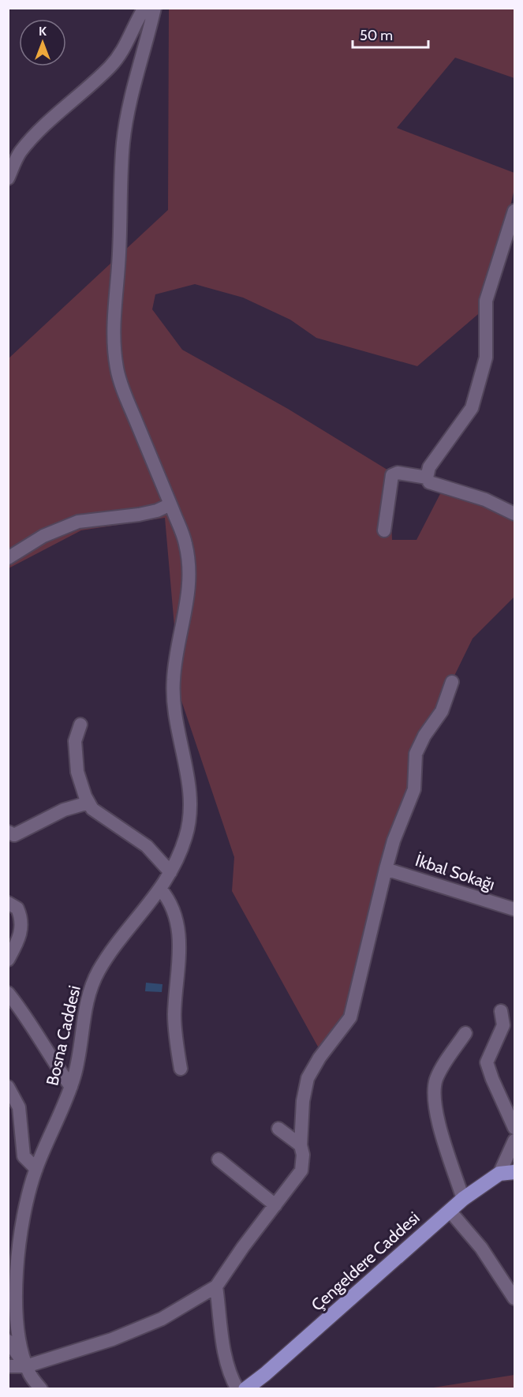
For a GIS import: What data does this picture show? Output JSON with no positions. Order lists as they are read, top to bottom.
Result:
{
  "streets": {
    "main road": ["Çengeldere Caddesi"],
    "street": ["İkbal Sokağı", "Bosna Caddesi"]
  },
  "scale_bar": "50 m",
  "north": "top"
}
